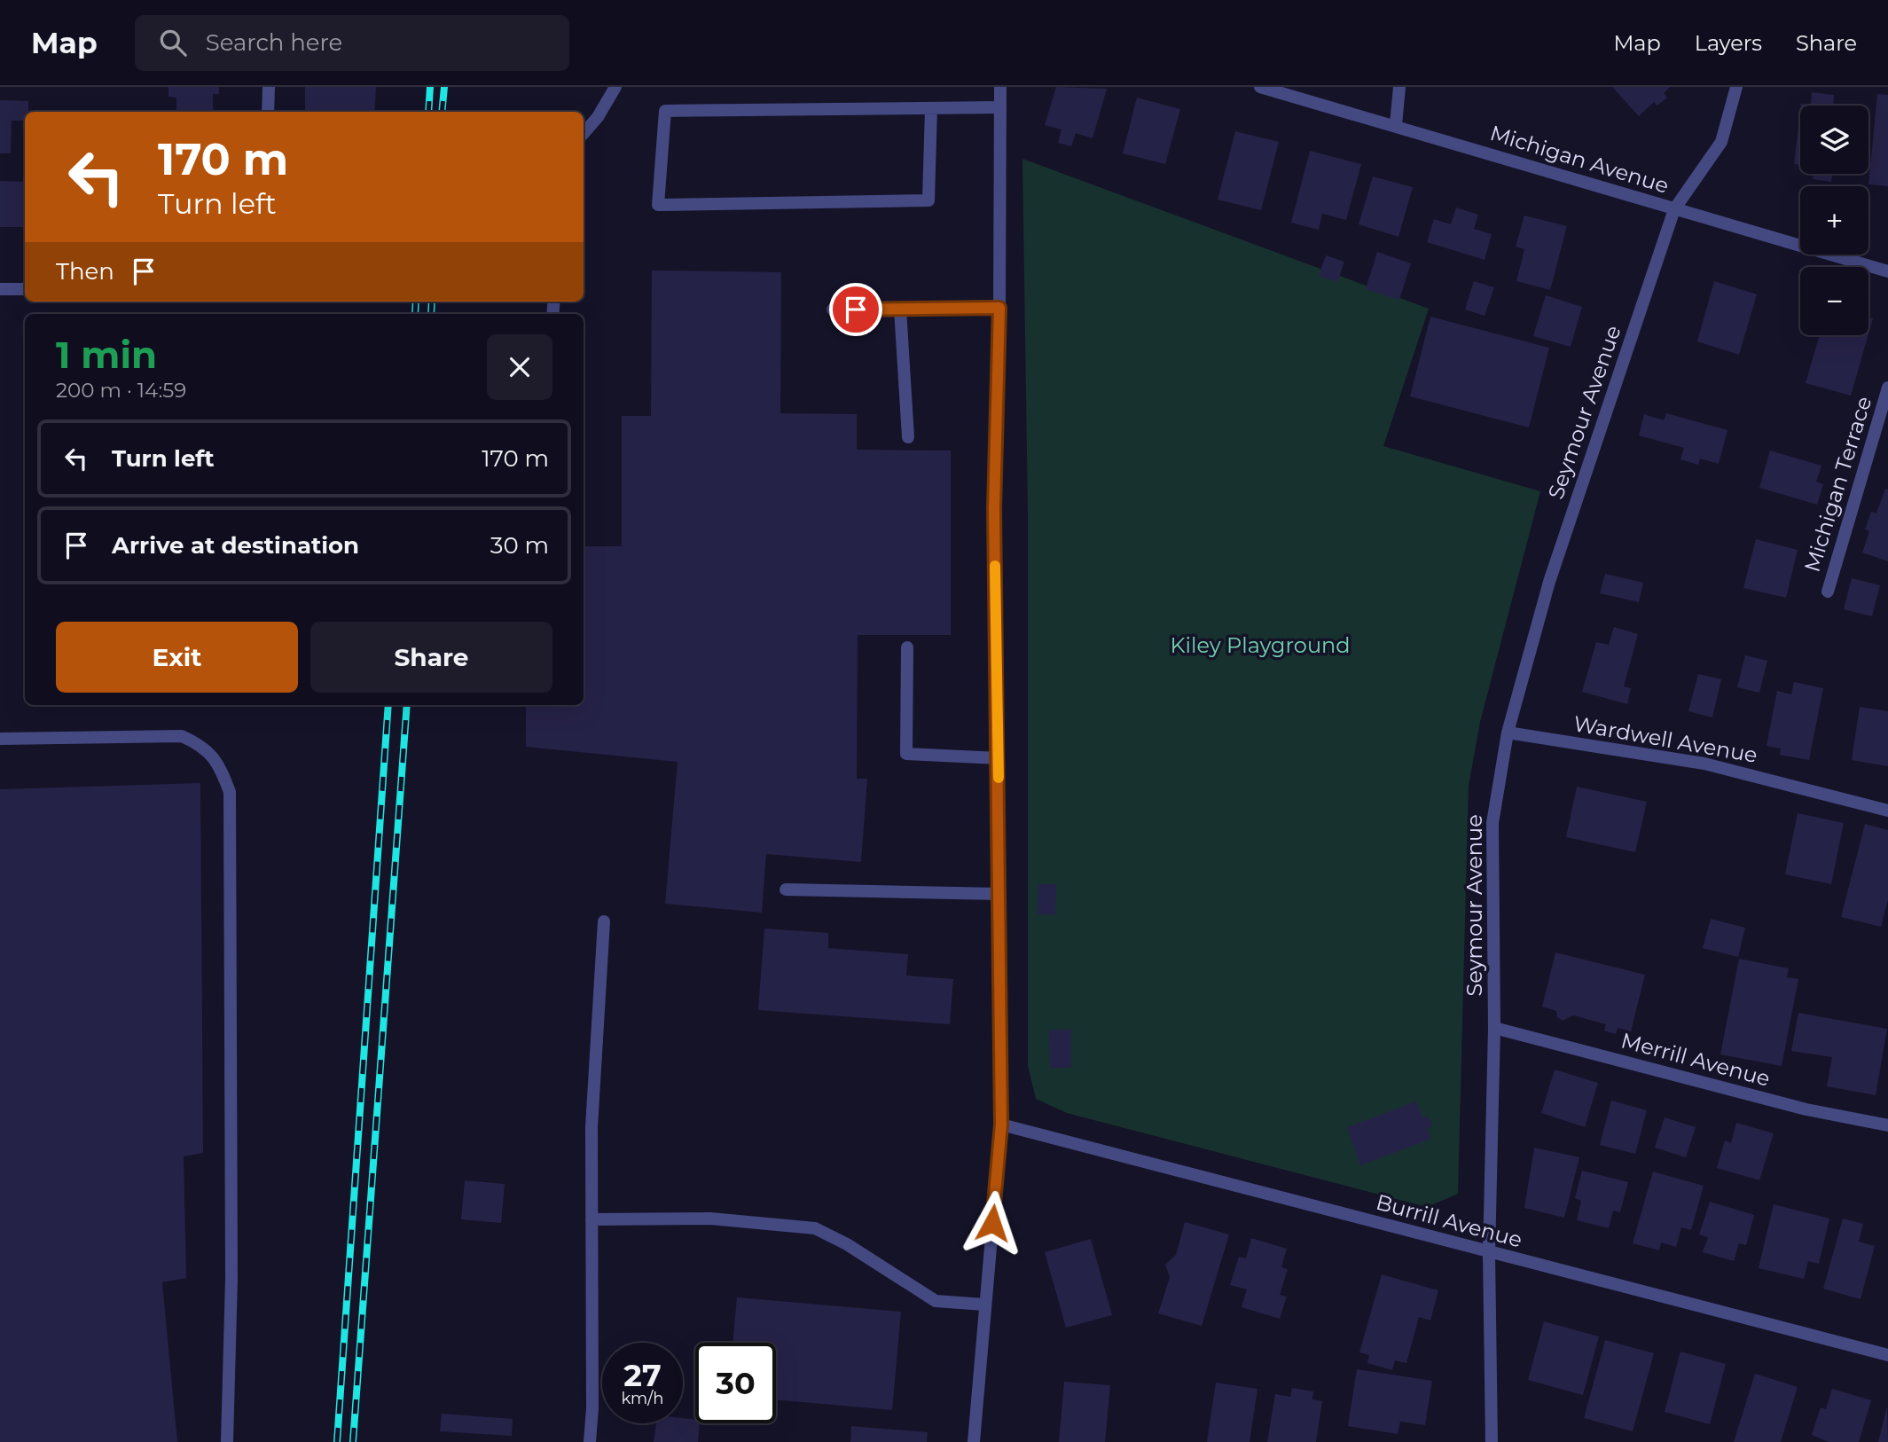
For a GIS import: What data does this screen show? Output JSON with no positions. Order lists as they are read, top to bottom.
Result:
{
  "streets": {
    "street": [
      "Michigan Avenue",
      "Seymour Avenue",
      "Michigan Terrace",
      "Wardwell Avenue",
      "Merrill Avenue",
      "Burrill Avenue"
    ]
  },
  "crossings": [
    ["Michigan Avenue", "Seymour Avenue"],
    ["Seymour Avenue", "Wardwell Avenue"],
    ["Seymour Avenue", "Merrill Avenue"],
    ["Seymour Avenue", "Burrill Avenue"]
  ],
  "parks": ["Kiley Playground"],
  "page": {
    "header": "Map",
    "search": "Search here",
    "nav": ["Map", "Layers", "Share"],
    "map_buttons": ["+", "−"],
    "turn": ["170 m", "Turn left"],
    "then": "Then",
    "heading": ["1 min", "200 m · 14:59"],
    "list": [
      {
        "name": "Turn left",
        "value": "170 m"
      },
      {
        "name": "Arrive at destination",
        "value": "30 m"
      }
    ],
    "buttons": ["Exit", "Share"],
    "speed": "27 km/h",
    "limit": "30"
  }
}
